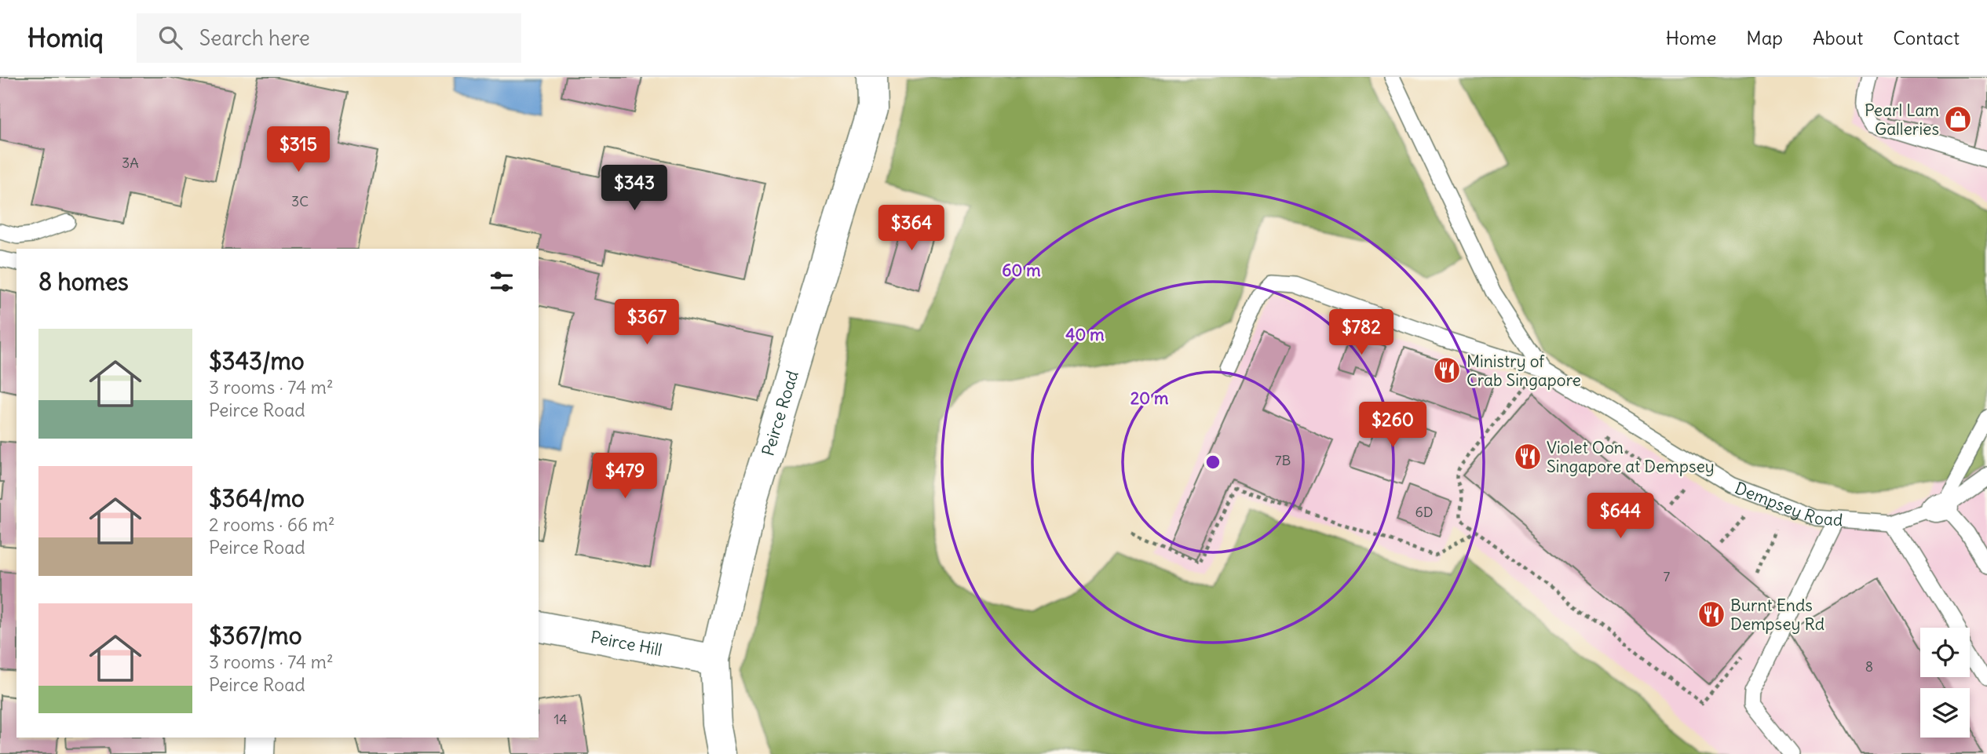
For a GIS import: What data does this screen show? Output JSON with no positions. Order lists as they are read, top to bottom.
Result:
{
  "streets": {
    "street": ["Peirce Road", "Peirce Hill"],
    "lane": ["Dempsey Road"]
  },
  "crossings": [
    ["Peirce Road", "Peirce Hill"]
  ],
  "places": {
    "shop": ["Pearl Lam Galleries"],
    "restaurant": ["Ministry of Crab Singapore", "Violet Oon Singapore at Dempsey", "Burnt Ends Dempsey Rd"]
  },
  "house_numbers": [
    "3A",
    "3C",
    "7B",
    "6D",
    "7",
    "8",
    "14"
  ],
  "page": {
    "header": "Homiq",
    "search": "Search here",
    "nav": [
      "Home",
      "Map",
      "About",
      "Contact"
    ],
    "price": [
      "$315",
      "$343",
      "$364",
      "$367",
      "$782",
      "$260",
      "$479",
      "$644"
    ],
    "heading": "8 homes",
    "list": [
      {
        "name": "$343/mo",
        "note": "3 rooms · 74 m² · Peirce Road"
      },
      {
        "name": "$364/mo",
        "note": "2 rooms · 66 m² · Peirce Road"
      },
      {
        "name": "$367/mo",
        "note": "3 rooms · 74 m² · Peirce Road"
      }
    ]
  },
  "rings": ["60 m", "40 m", "20 m"]
}
